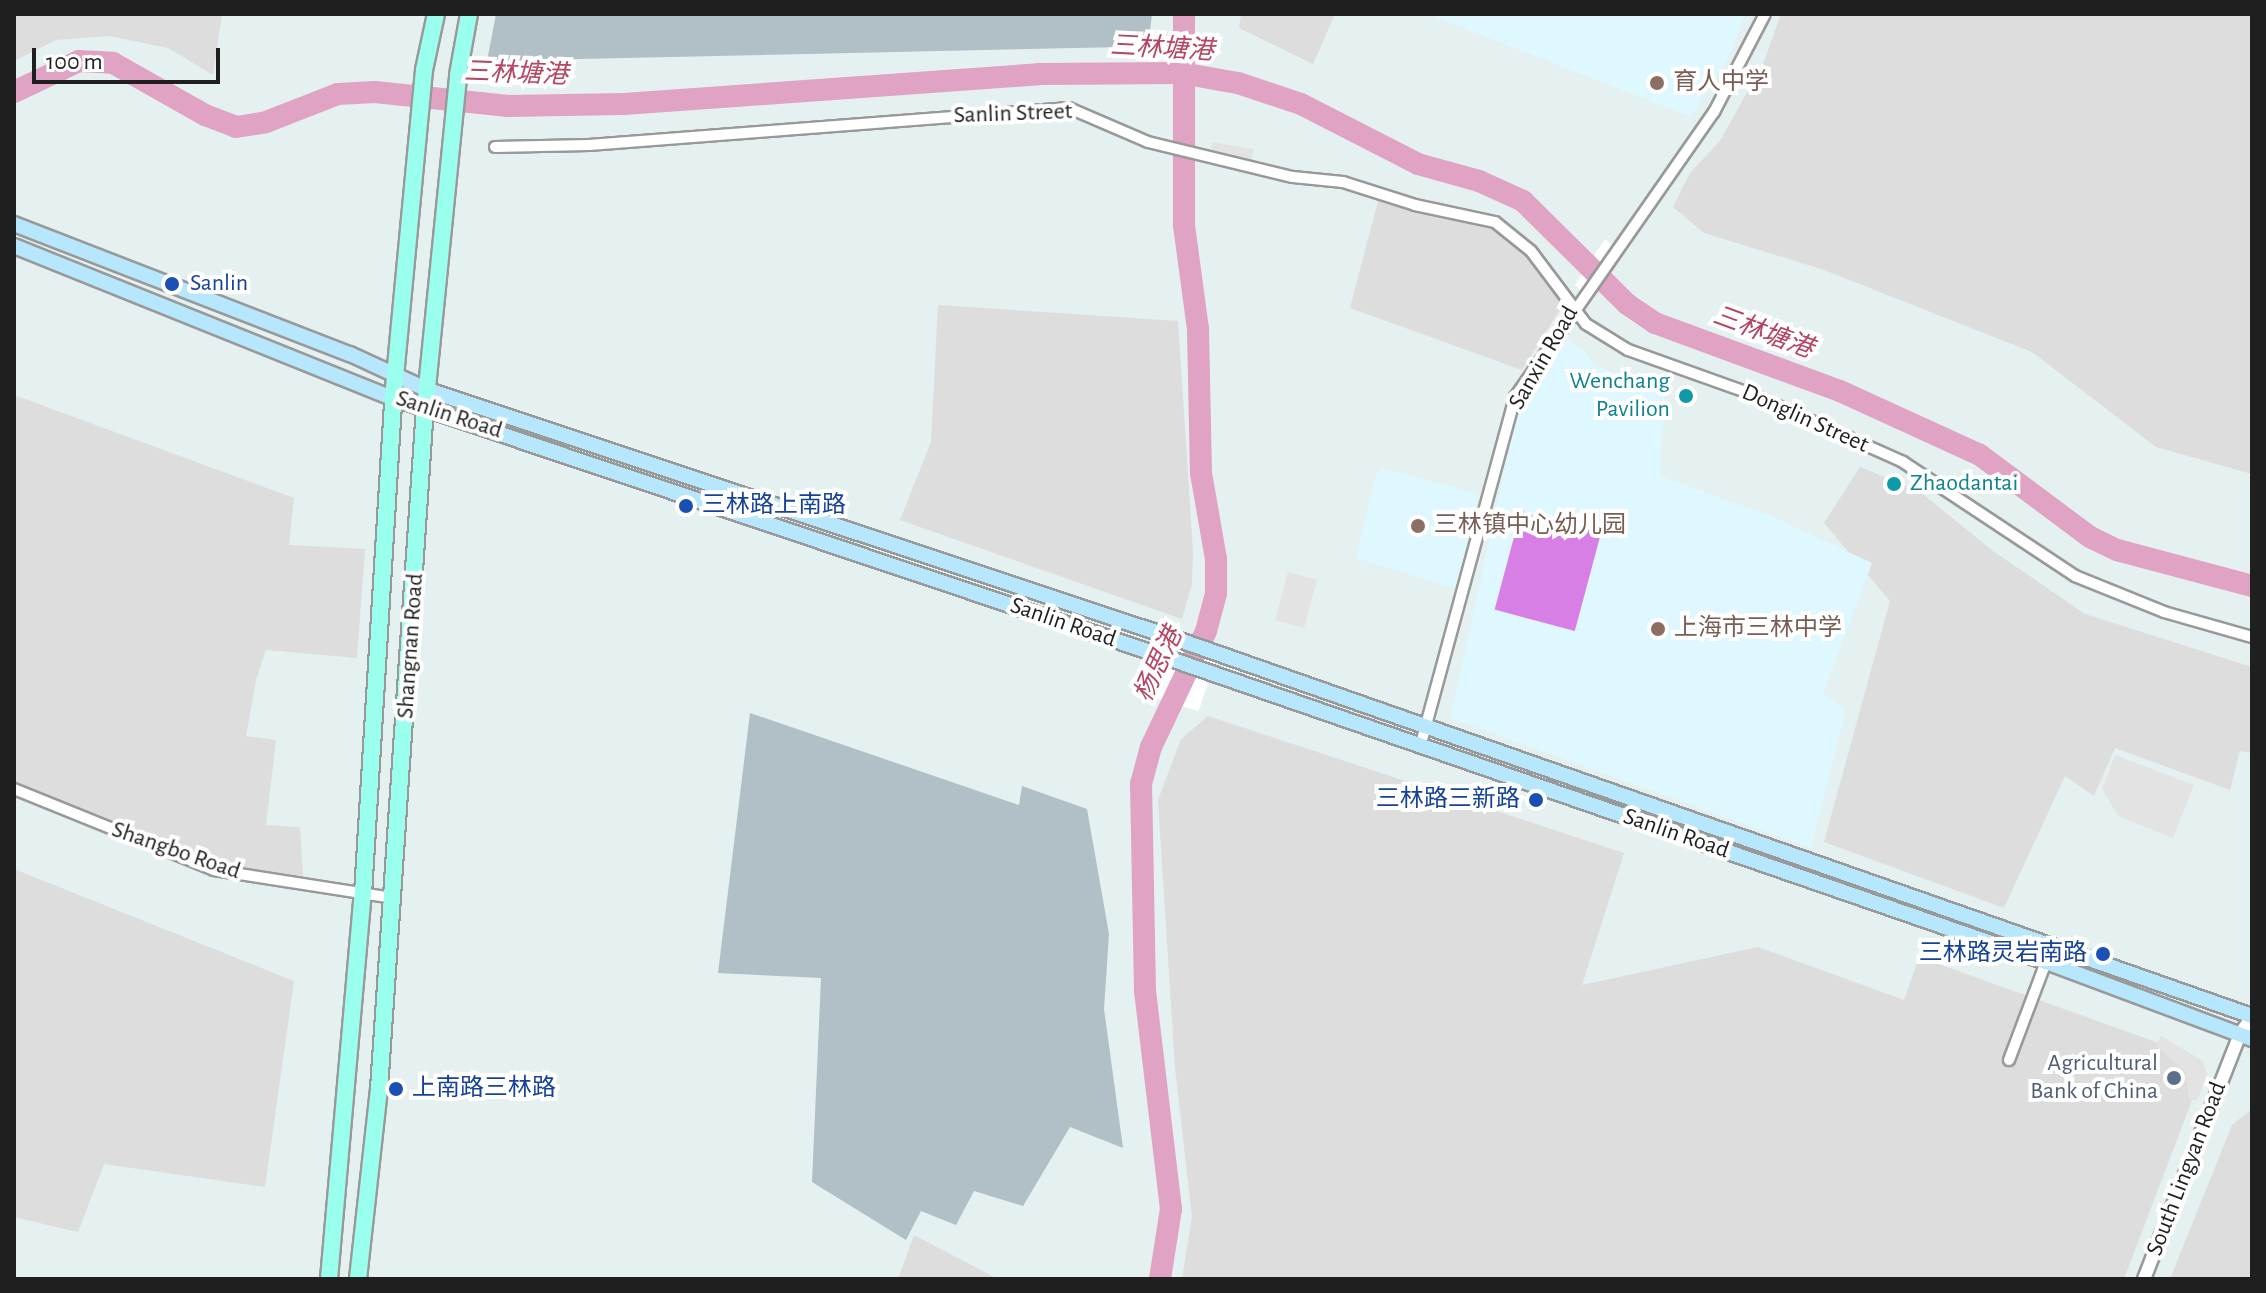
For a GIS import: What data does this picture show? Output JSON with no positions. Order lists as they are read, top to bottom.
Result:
{
  "streets": {
    "main road": ["Sanlin Road", "Shangnan Road"],
    "street": [
      "Sanlin Street",
      "Sanxin Road",
      "Donglin Street",
      "Shangbo Road",
      "South Lingyan Road"
    ]
  },
  "crossings": [
    ["Sanlin Street", "Sanxin Road"],
    ["Sanlin Street", "Donglin Street"],
    ["Sanxin Road", "Sanlin Road"],
    ["Sanxin Road", "Donglin Street"],
    ["Sanlin Road", "Shangnan Road"],
    ["Sanlin Road", "South Lingyan Road"],
    ["Shangnan Road", "Shangbo Road"]
  ],
  "water": ["三林塘港", "杨思港"],
  "places": [
    "育人中学",
    "Sanlin",
    "Wenchang Pavilion",
    "Zhaodantai",
    "三林路上南路",
    "三林镇中心幼儿园",
    "上海市三林中学",
    "三林路三新路",
    "三林路灵岩南路",
    "Agricultural Bank of China",
    "上南路三林路"
  ],
  "scale_bar": "100 m"
}
